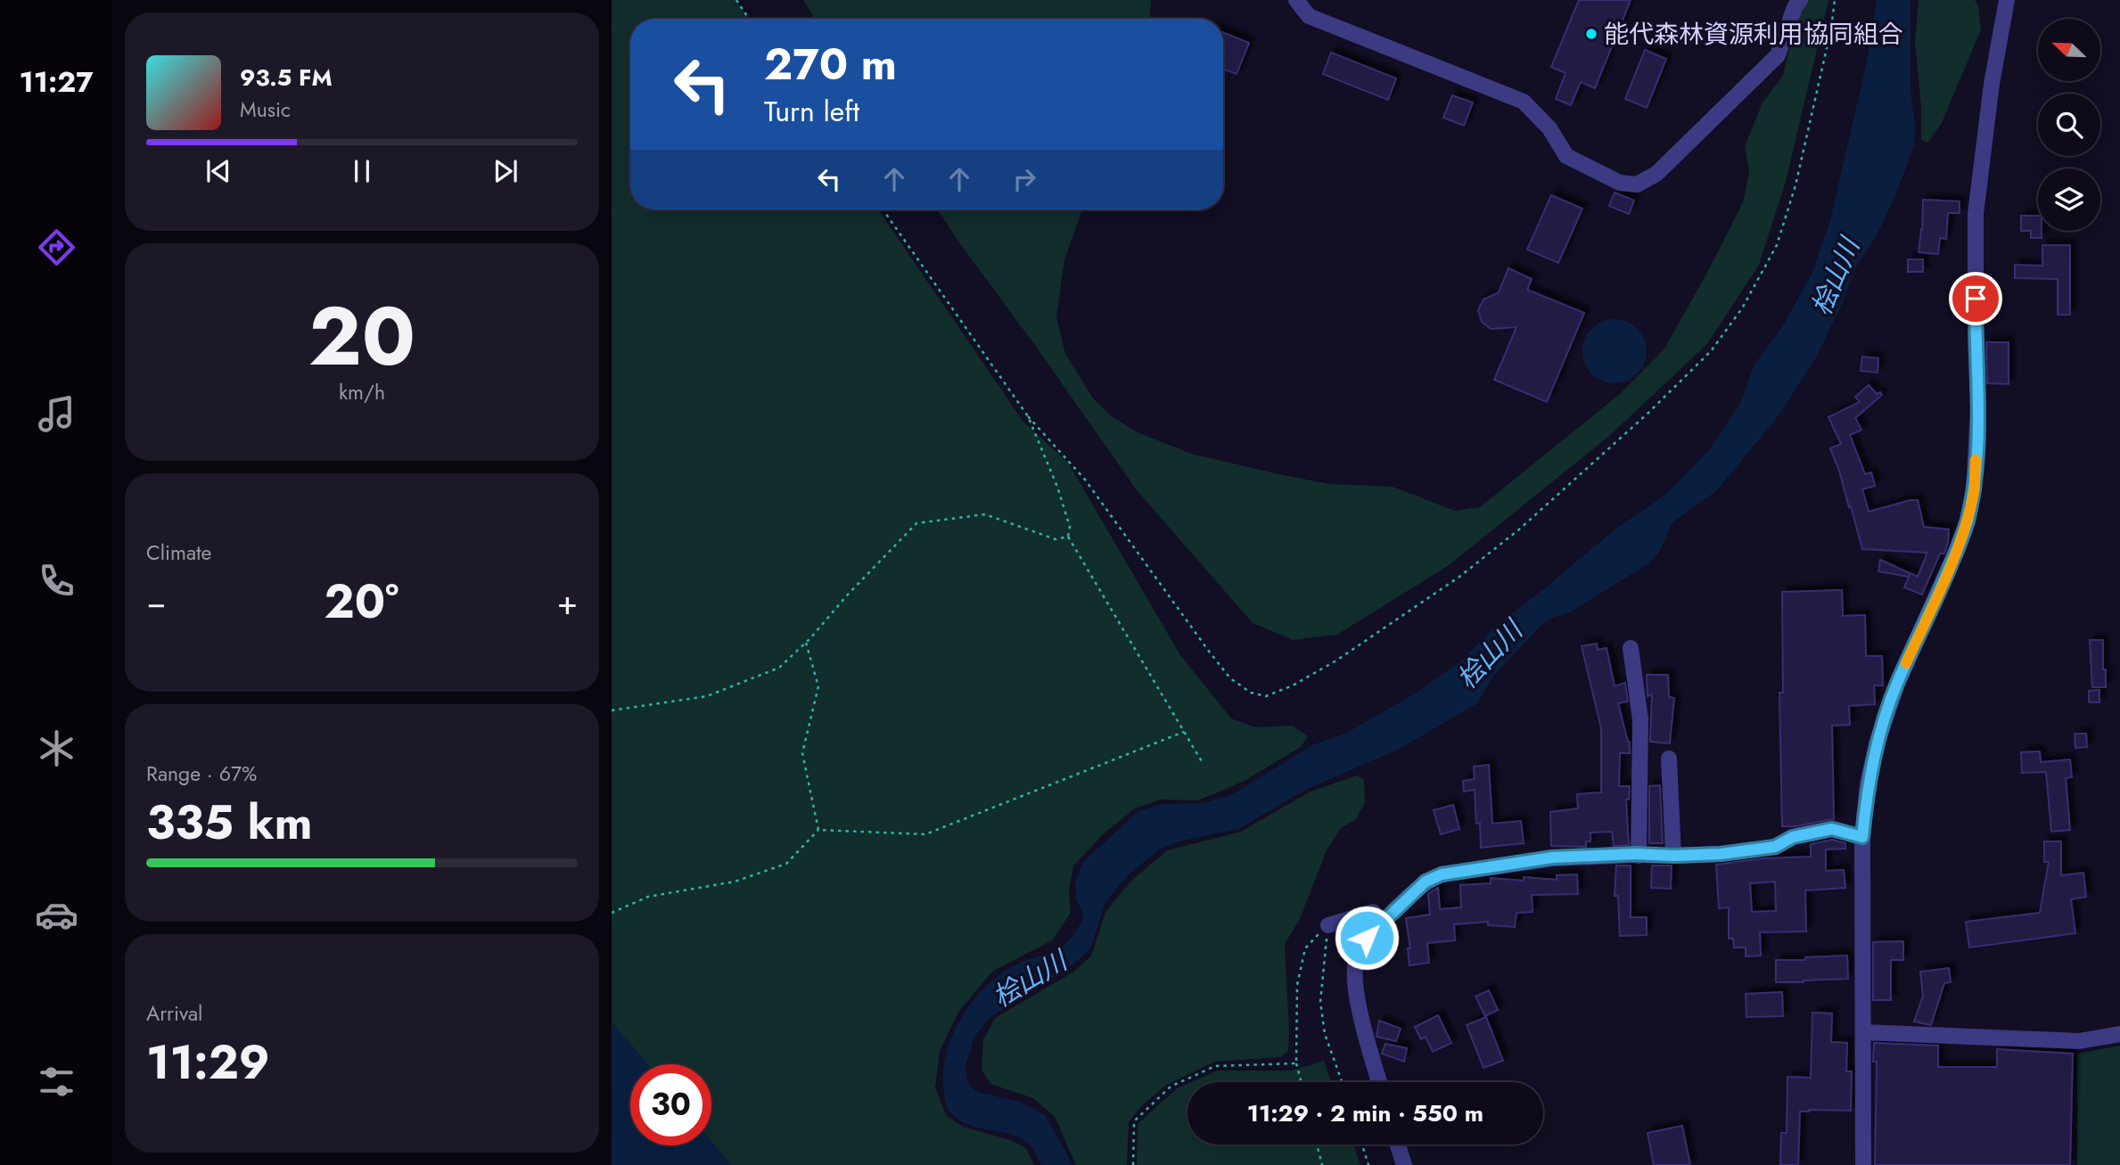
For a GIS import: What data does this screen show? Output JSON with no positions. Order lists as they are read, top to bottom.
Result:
{
  "water": ["桧山川"],
  "places": ["能代森林資源利用協同組合"],
  "north": "top left",
  "page": {
    "tabs": "11:27",
    "turn": ["270 m", "Turn left"],
    "song": ["93.5 FM", "Music"],
    "tile": [
      ["20", "km/h"],
      "Climate",
      ["Range · 67%", "335 km"],
      ["Arrival", "11:29"]
    ],
    "heat": ["−", "20°", "+"],
    "limit": "30",
    "trip": "11:29 · 2 min · 550 m"
  }
}
